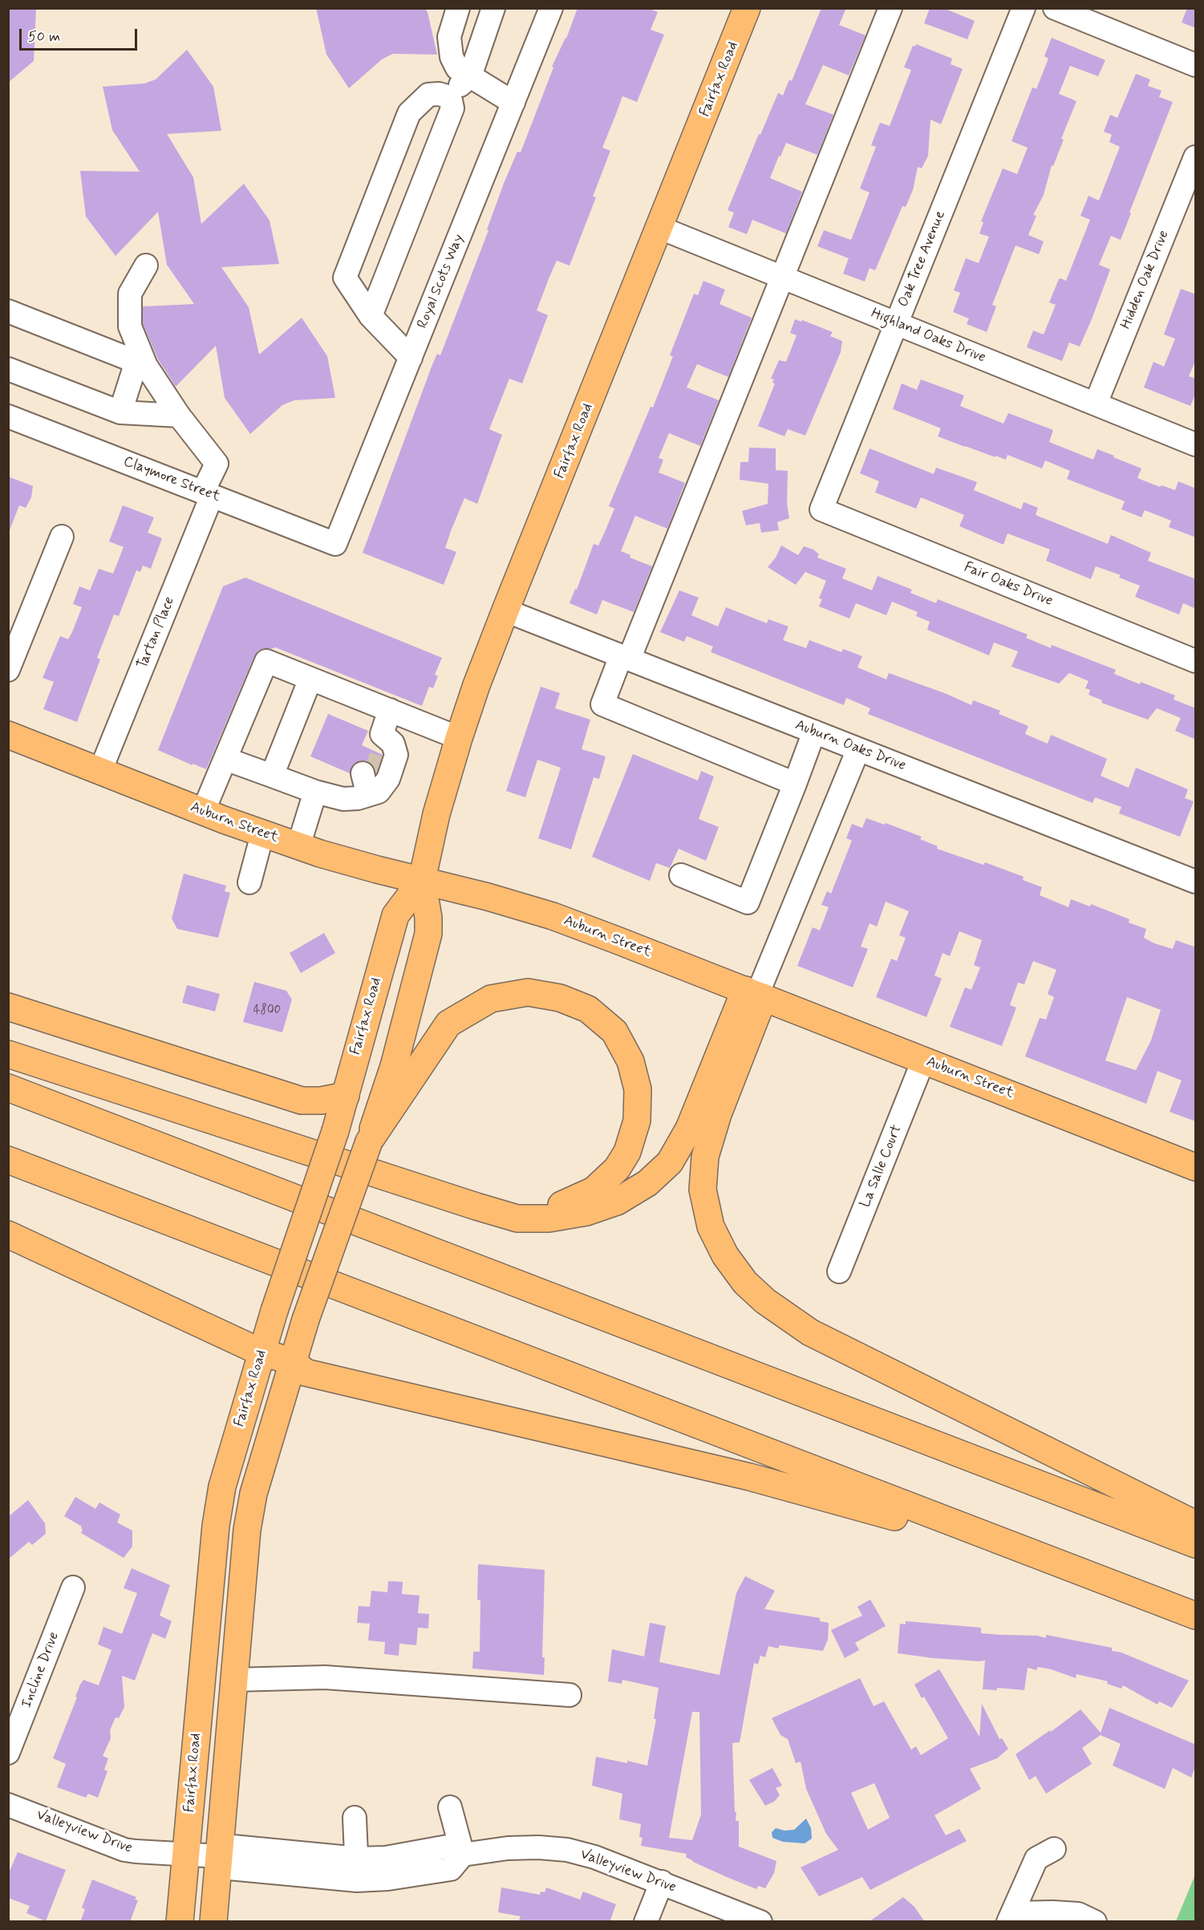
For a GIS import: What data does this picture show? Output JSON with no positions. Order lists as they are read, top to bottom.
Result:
{
  "streets": {
    "main road": ["Fairfax Road", "Auburn Street"],
    "street": [
      "Oak Tree Avenue",
      "Hidden Oak Drive",
      "Royal Scots Way",
      "Highland Oaks Drive",
      "Claymore Street",
      "Fair Oaks Drive",
      "Tartan Place",
      "Auburn Oaks Drive",
      "La Salle Court",
      "Incline Drive",
      "Valleyview Drive"
    ]
  },
  "crossings": [
    ["Fairfax Road", "Highland Oaks Drive"],
    ["Fairfax Road", "Auburn Oaks Drive"],
    ["Fairfax Road", "Auburn Street"],
    ["Fairfax Road", "Valleyview Drive"],
    ["Oak Tree Avenue", "Highland Oaks Drive"],
    ["Oak Tree Avenue", "Fair Oaks Drive"],
    ["Hidden Oak Drive", "Highland Oaks Drive"],
    ["Royal Scots Way", "Claymore Street"],
    ["Claymore Street", "Tartan Place"],
    ["Tartan Place", "Auburn Street"],
    ["Auburn Street", "La Salle Court"]
  ],
  "house_numbers": ["4800"],
  "scale_bar": "50 m"
}
